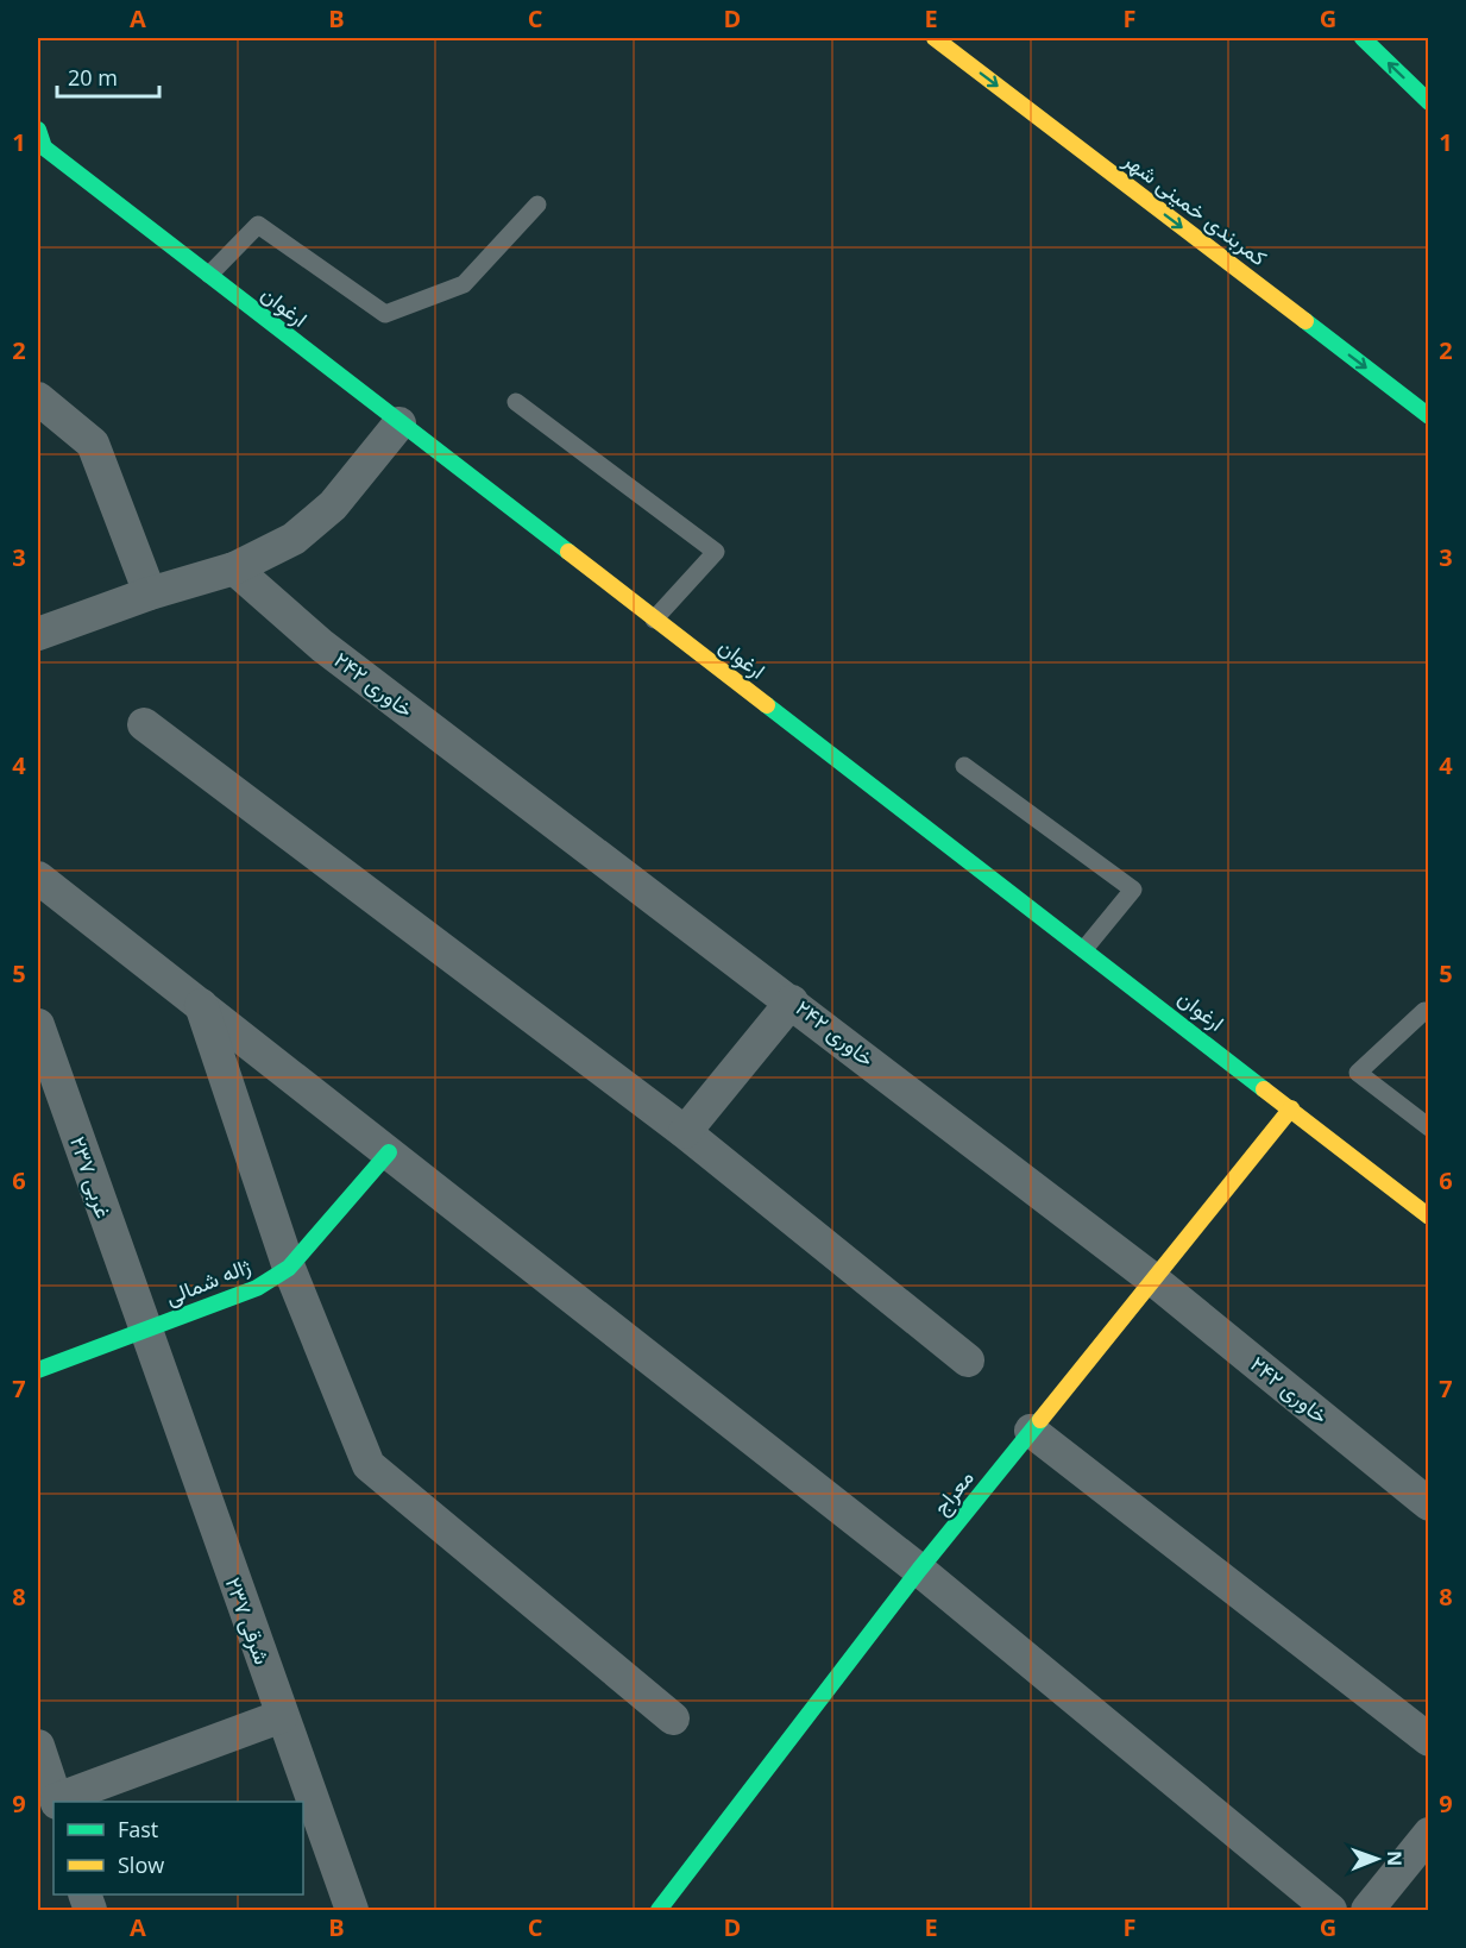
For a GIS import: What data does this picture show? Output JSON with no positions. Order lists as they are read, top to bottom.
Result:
{
  "streets": {
    "main road": [
      "کمربندی خمینی شهر",
      "ارغوان",
      "ژاله شمالی",
      "معراج"
    ],
    "street": ["۲۴۲ خاوری", "۲۳۷ غربی", "۲۳۷ شرقی"]
  },
  "crossings": [
    ["ارغوان", "معراج"],
    ["۲۴۲ خاوری", "معراج"],
    ["۲۳۷ غربی", "ژاله شمالی"],
    ["۲۳۷ غربی", "۲۳۷ شرقی"],
    ["ژاله شمالی", "۲۳۷ شرقی"]
  ],
  "one_way": ["کمربندی خمینی شهر"],
  "legend": ["Fast", "Slow"],
  "scale_bar": "20 m",
  "north": "right",
  "grid": {
    "columns": [
      "A",
      "B",
      "C",
      "D",
      "E",
      "F",
      "G"
    ],
    "rows": [
      "1",
      "2",
      "3",
      "4",
      "5",
      "6",
      "7",
      "8",
      "9"
    ]
  }
}
